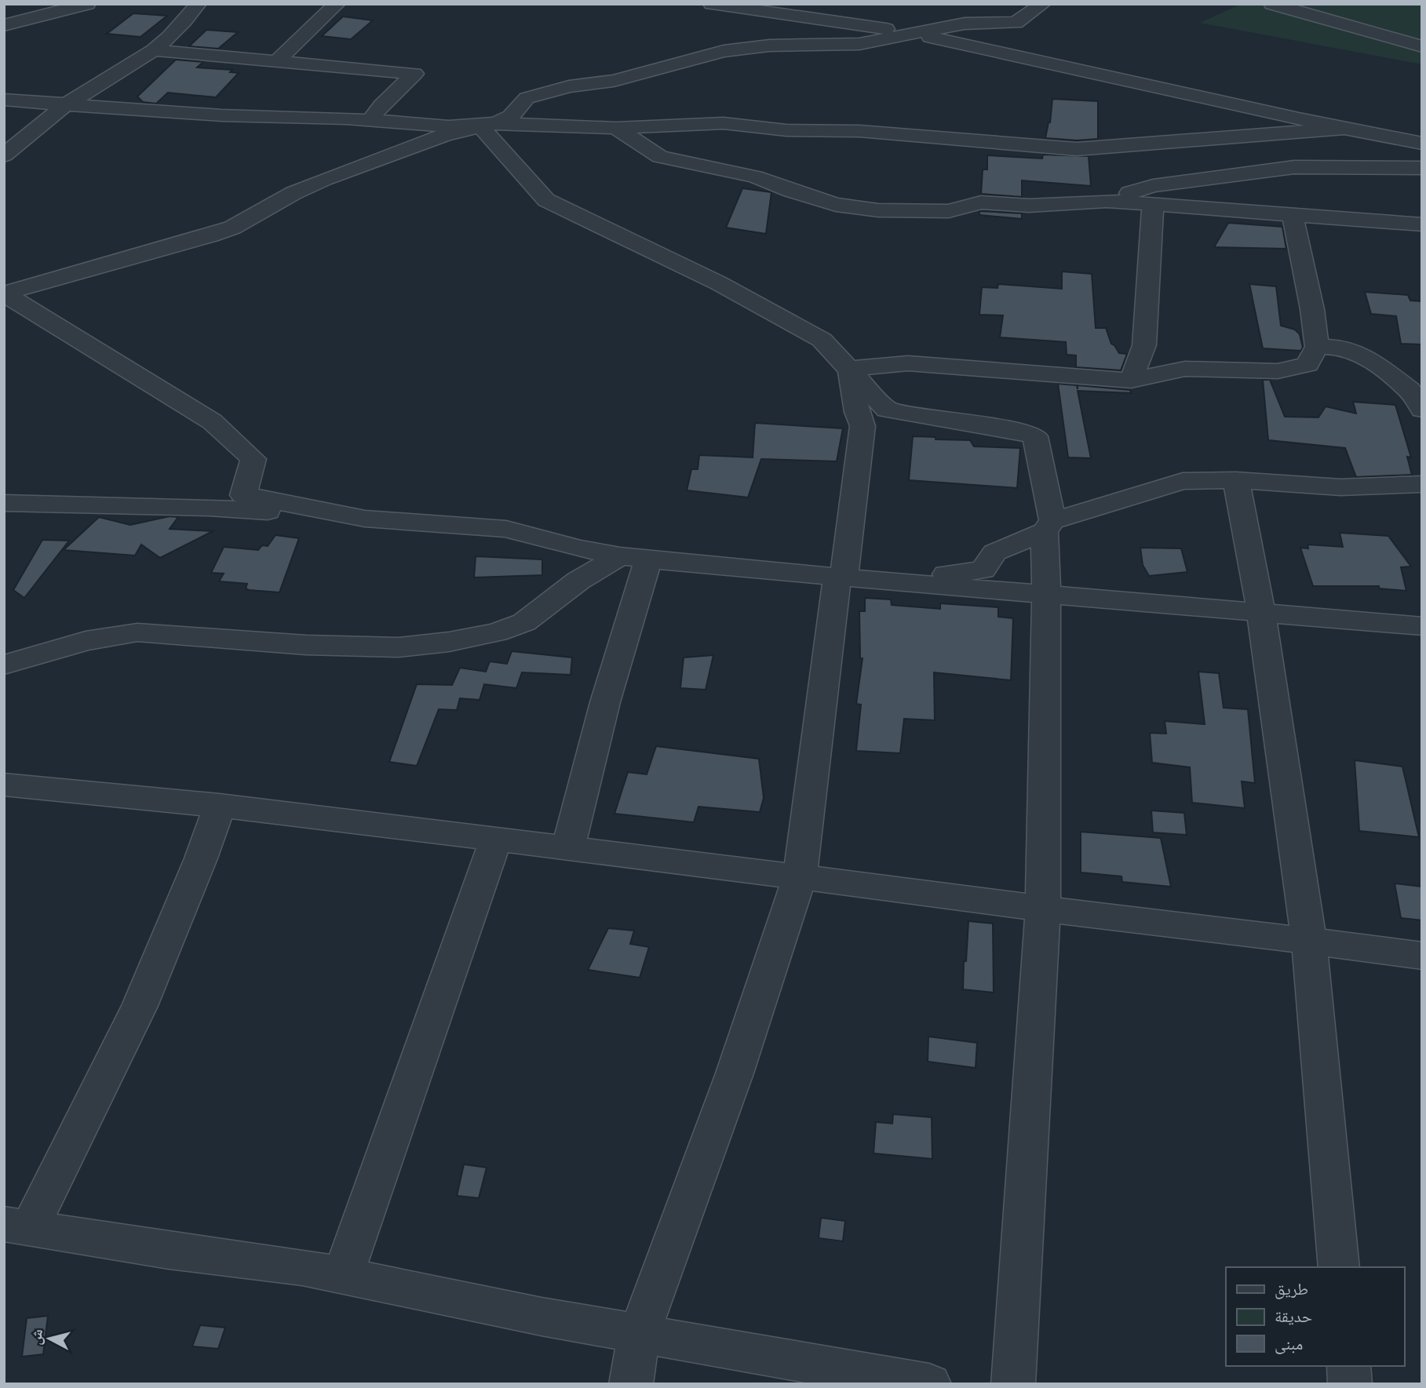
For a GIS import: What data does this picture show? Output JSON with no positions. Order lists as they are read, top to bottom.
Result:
{
  "legend": ["طريق", "حديقة", "مبنى"],
  "north": "left"
}
